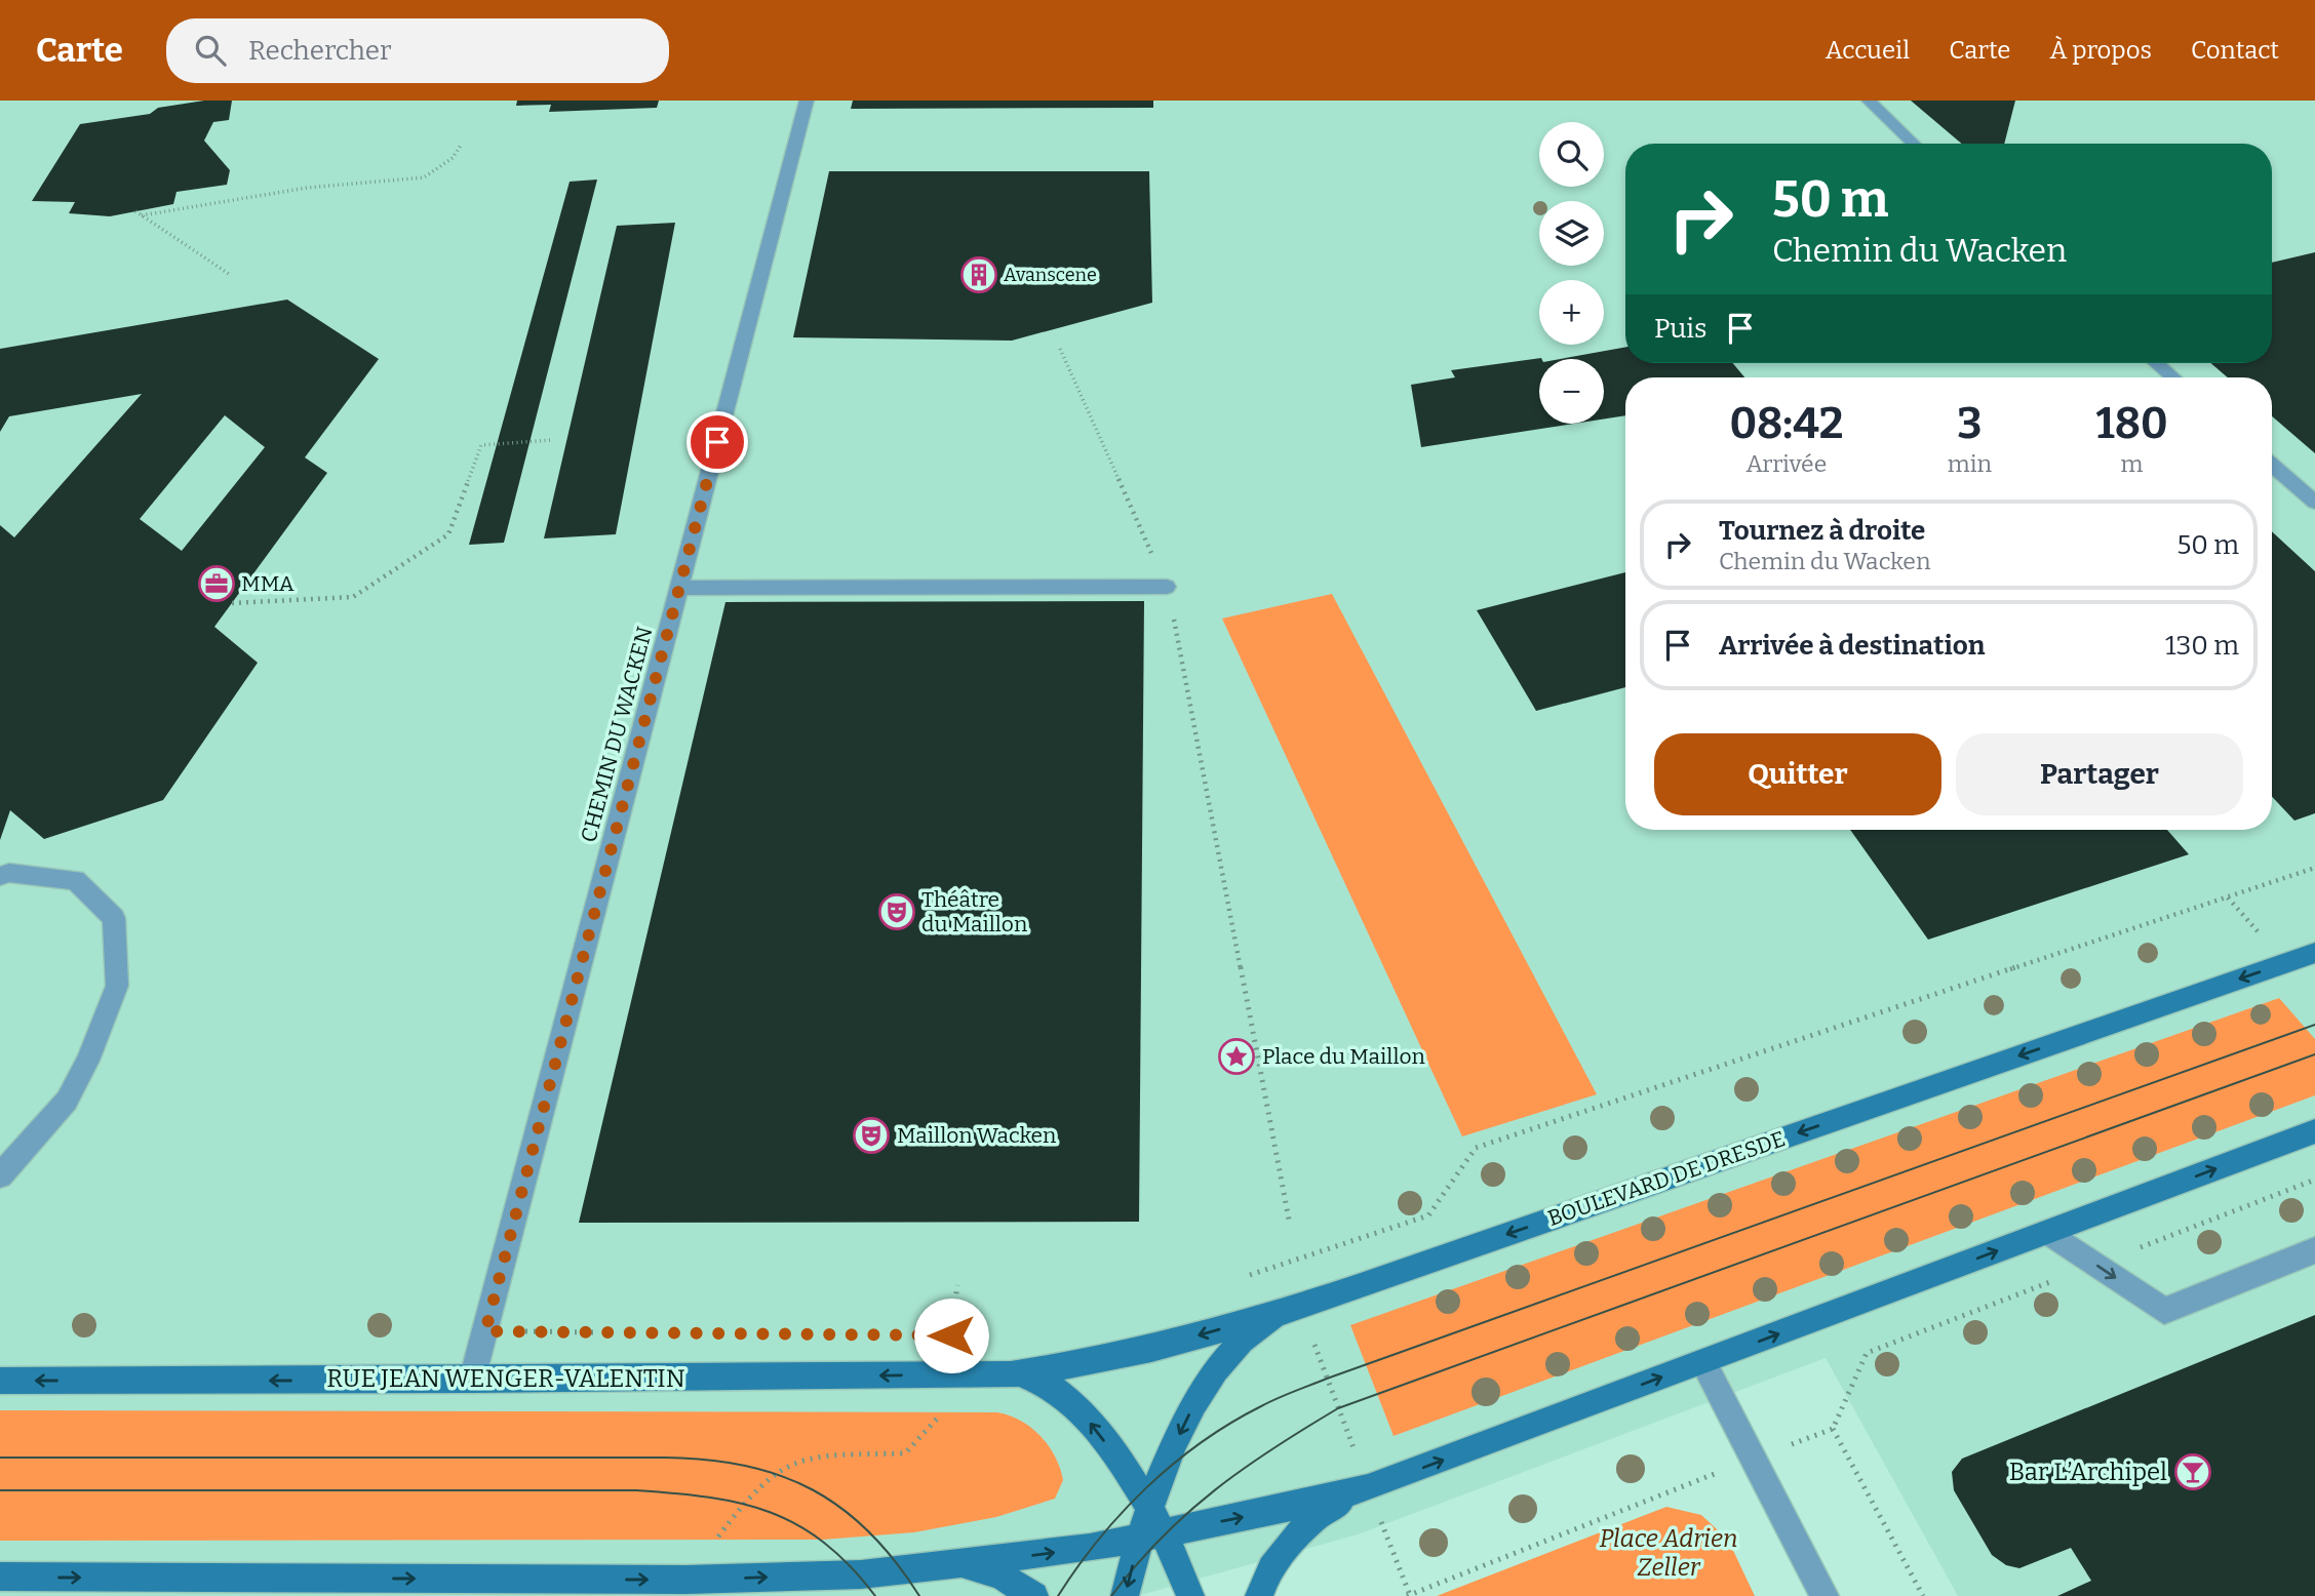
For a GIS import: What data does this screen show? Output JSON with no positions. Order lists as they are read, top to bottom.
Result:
{
  "streets": {
    "main road": ["BOULEVARD DE DRESDE", "RUE JEAN WENGER-VALENTIN"],
    "street": ["CHEMIN DU WACKEN"]
  },
  "crossings": [
    ["CHEMIN DU WACKEN", "RUE JEAN WENGER-VALENTIN"],
    ["BOULEVARD DE DRESDE", "RUE JEAN WENGER-VALENTIN"]
  ],
  "one_way": ["RUE JEAN WENGER-VALENTIN"],
  "parks": ["Place Adrien Zeller"],
  "places": {
    "building": ["Avanscene"],
    "office": ["MMA"],
    "theatre": ["Théâtre du Maillon", "Maillon Wacken"],
    "place": ["Place du Maillon"],
    "bar": ["Bar L’Archipel"]
  },
  "page": {
    "header": "Carte",
    "search": "Rechercher",
    "nav": [
      "Accueil",
      "Carte",
      "À propos",
      "Contact"
    ],
    "map_buttons": ["+", "−"],
    "turn": ["50 m", "Chemin du Wacken"],
    "then": "Puis",
    "eta": [
      "08:42",
      "Arrivée",
      "3",
      "min",
      "180",
      "m"
    ],
    "list": [
      {
        "name": "Tournez à droite",
        "note": "Chemin du Wacken",
        "value": "50 m"
      },
      {
        "name": "Arrivée à destination",
        "value": "130 m"
      }
    ],
    "buttons": ["Quitter", "Partager"]
  }
}
